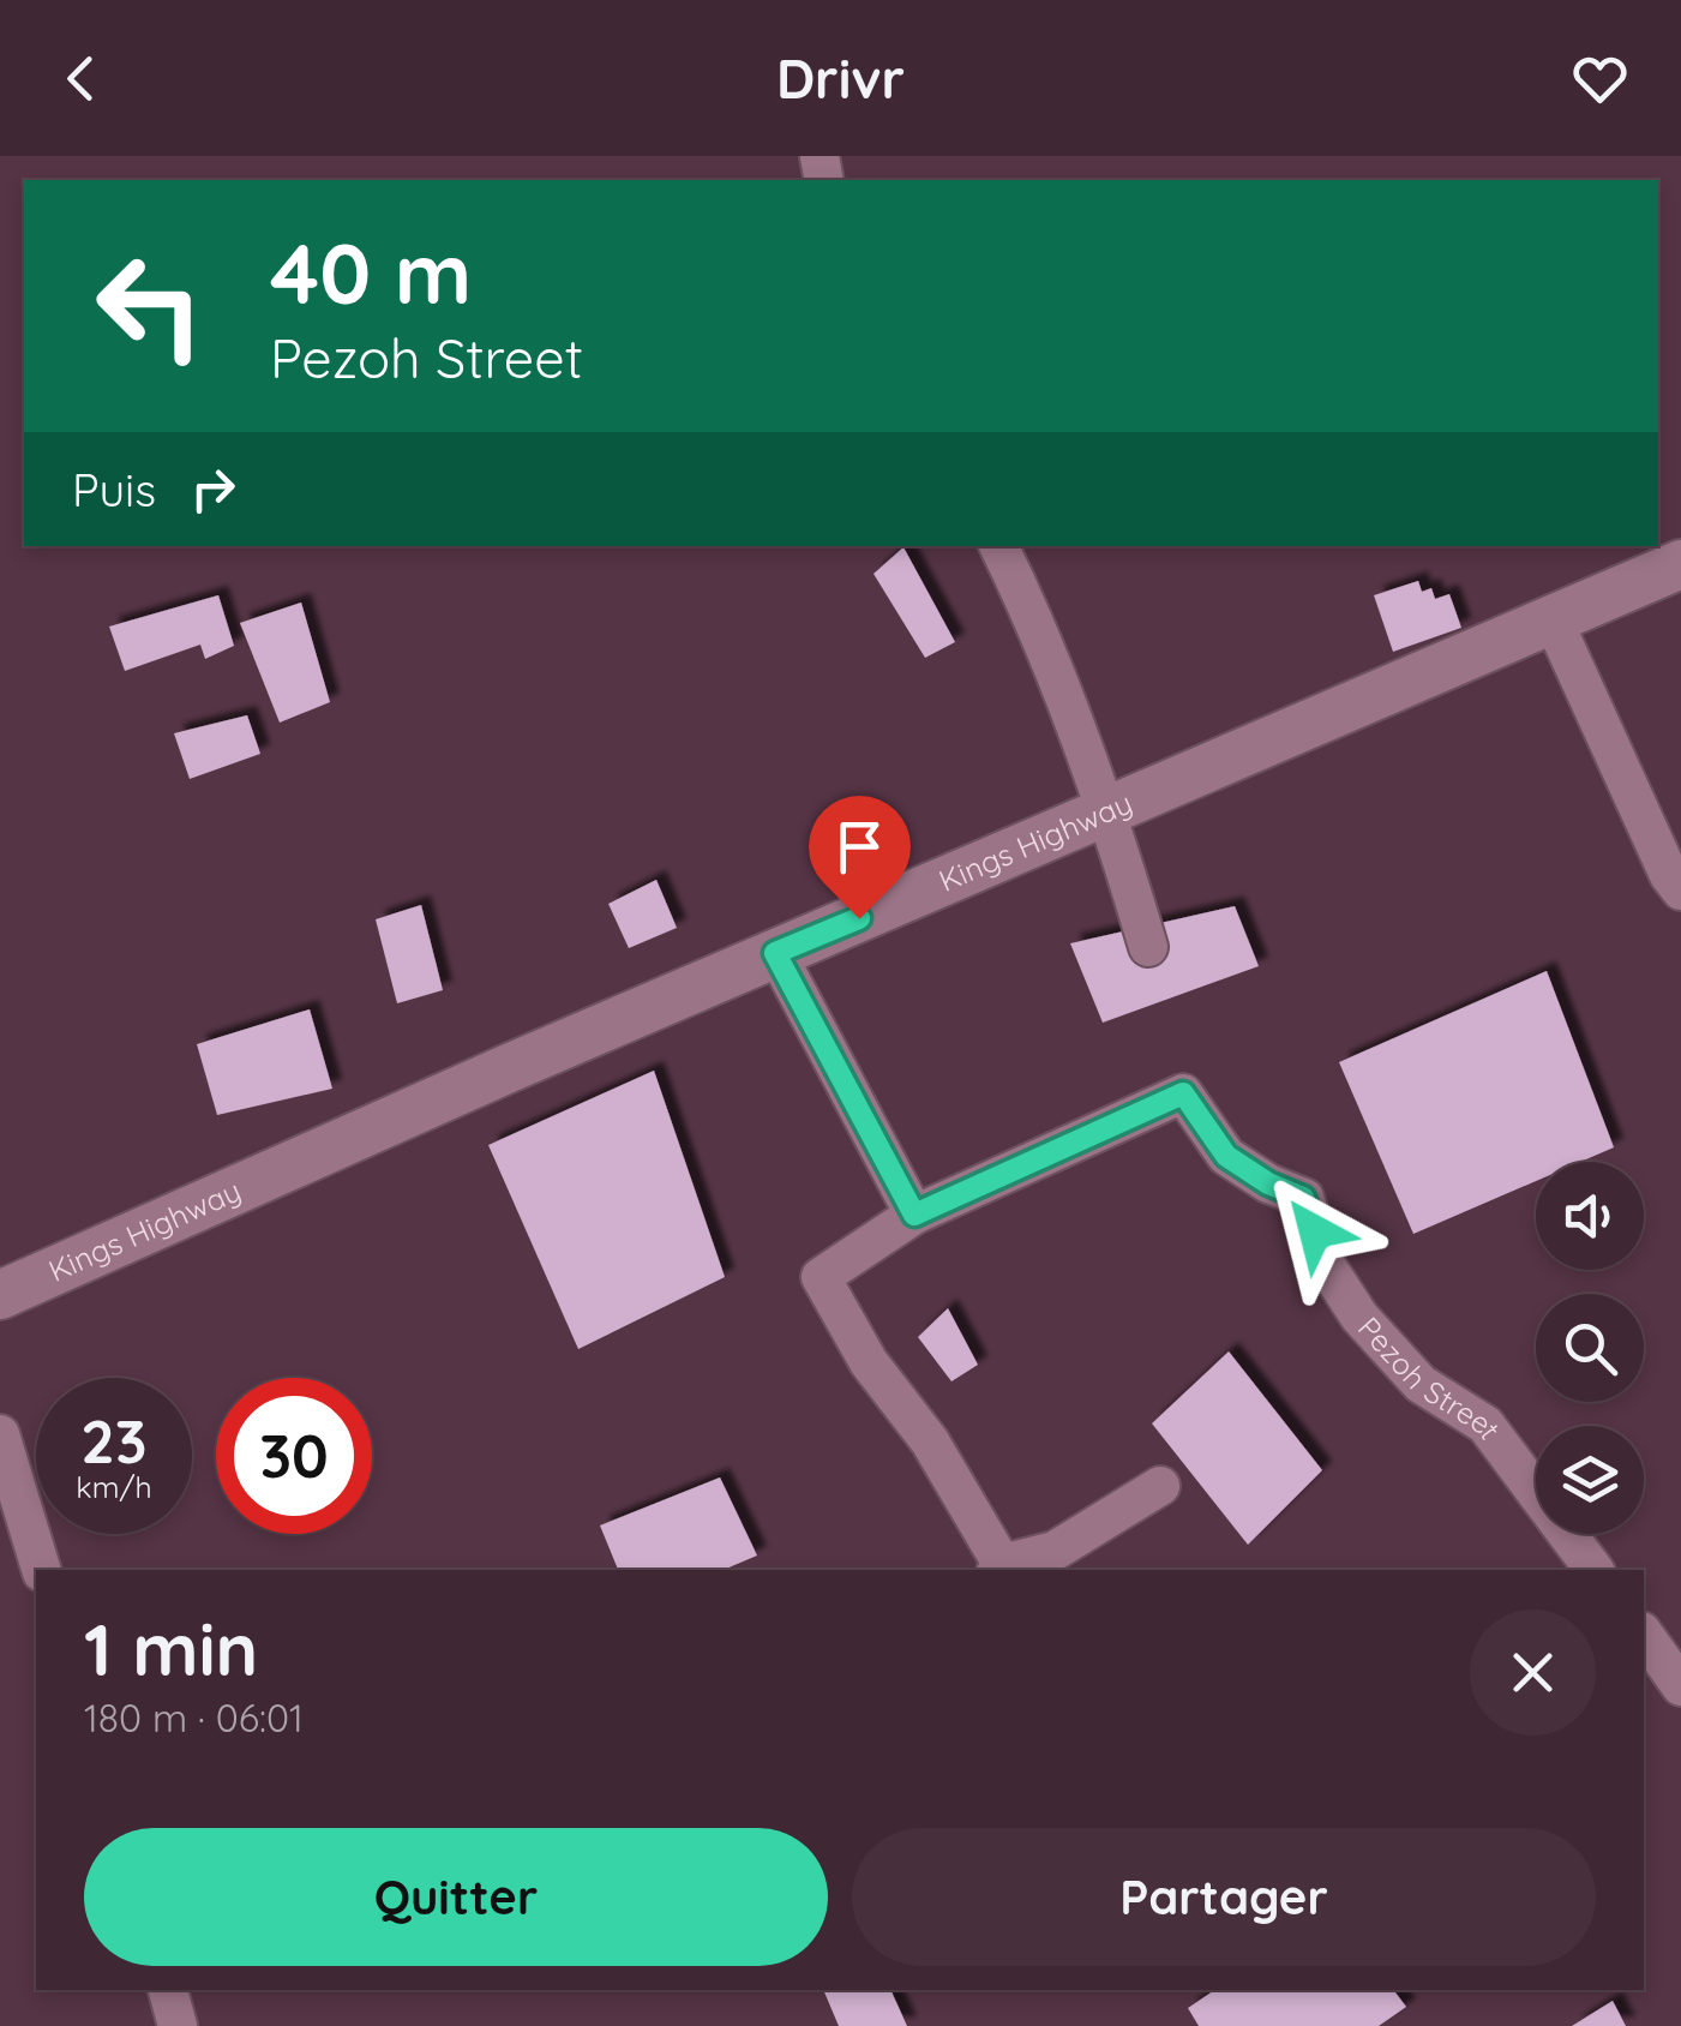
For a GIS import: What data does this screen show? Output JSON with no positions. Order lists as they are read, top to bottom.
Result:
{
  "streets": {
    "street": ["Kings Highway", "Pezoh Street"]
  },
  "page": {
    "header": "Drivr",
    "turn": ["40 m", "Pezoh Street"],
    "then": "Puis",
    "speed": "23 km/h",
    "limit": "30",
    "heading": ["1 min", "180 m · 06:01"],
    "buttons": ["Quitter", "Partager"]
  }
}
